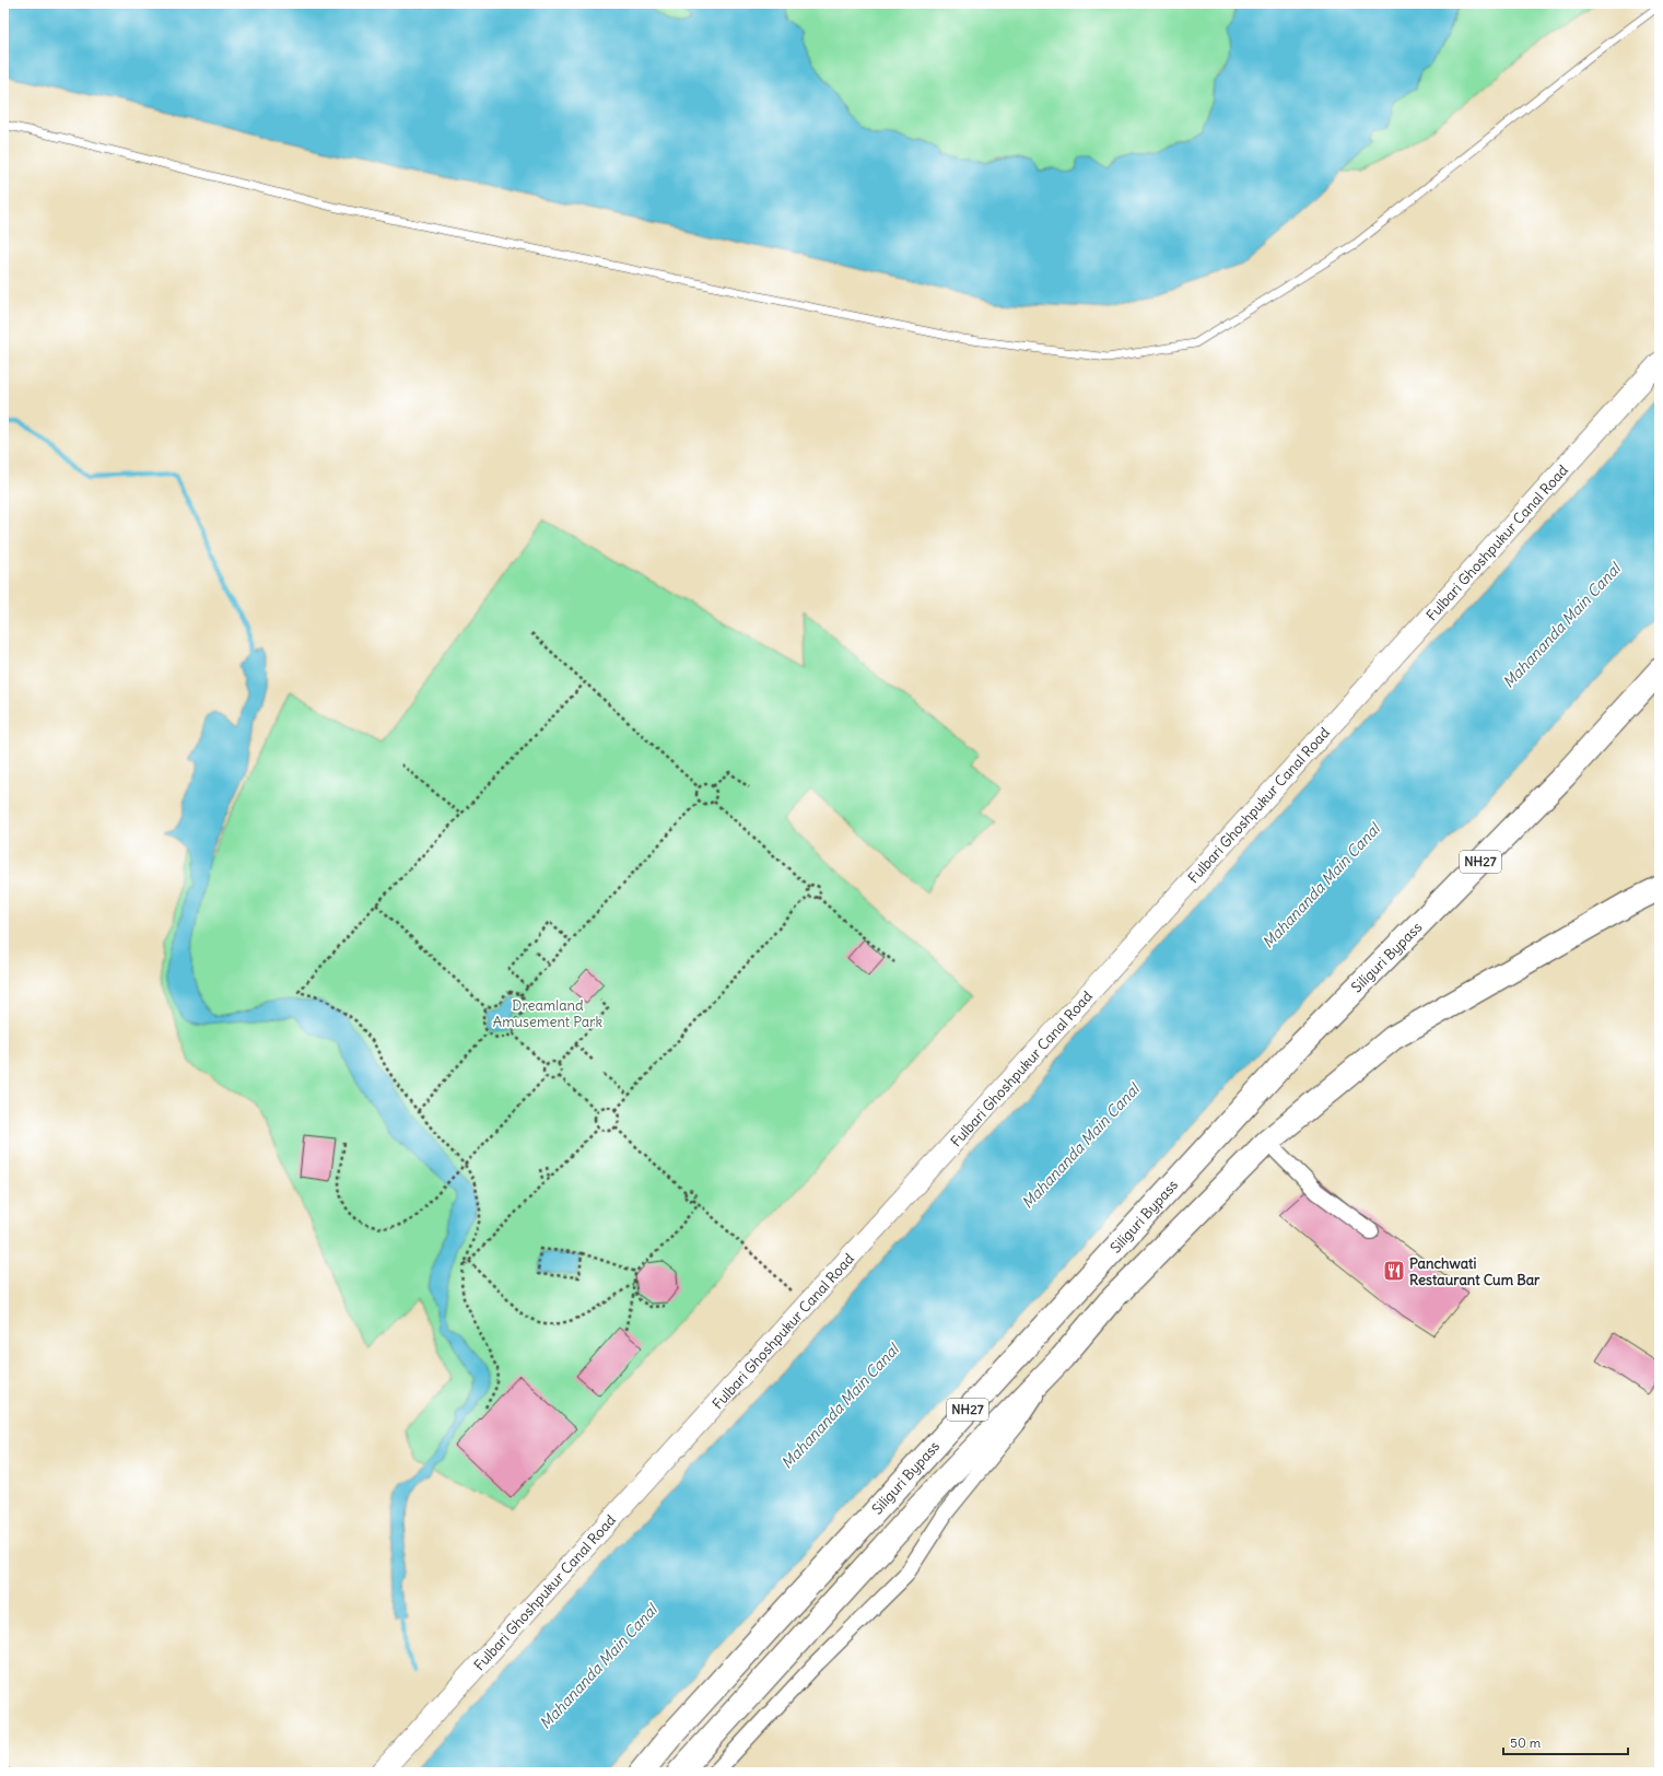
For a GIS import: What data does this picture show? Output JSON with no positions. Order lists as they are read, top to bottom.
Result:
{
  "streets": {
    "highway": ["NH27", "Siliguri Bypass"],
    "street": ["Fulbari Ghoshpukur Canal Road"]
  },
  "water": ["Mahananda Main Canal"],
  "parks": ["Dreamland Amusement Park"],
  "places": {
    "restaurant": ["Panchwati Restaurant Cum Bar"]
  },
  "scale_bar": "50 m"
}
